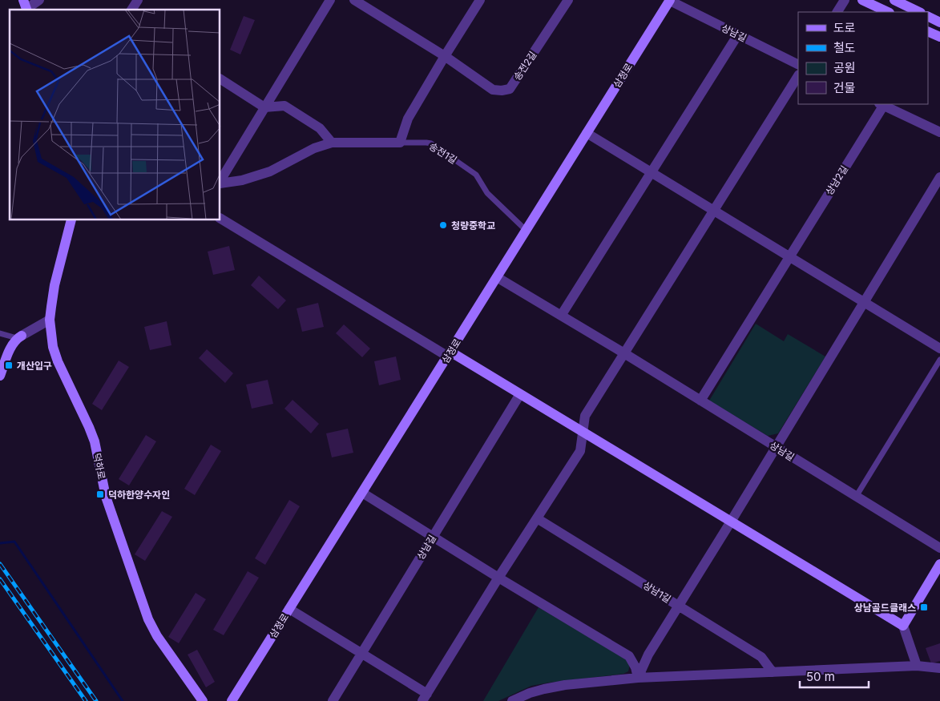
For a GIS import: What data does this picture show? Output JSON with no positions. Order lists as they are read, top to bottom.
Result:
{
  "streets": {
    "street": [
      "상남길",
      "송전2길",
      "삼정로",
      "송전1길",
      "상남2길",
      "덕하로",
      "상남1길"
    ]
  },
  "crossings": [
    ["상남길", "삼정로"],
    ["상남길", "상남2길"],
    ["삼정로", "송전1길"]
  ],
  "places": {
    "other": ["청량중학교"],
    "transit": ["개산입구", "덕하한양수자인", "상남골드클래스"]
  },
  "legend": [
    "도로",
    "철도",
    "공원",
    "건물"
  ],
  "scale_bar": "50 m"
}
